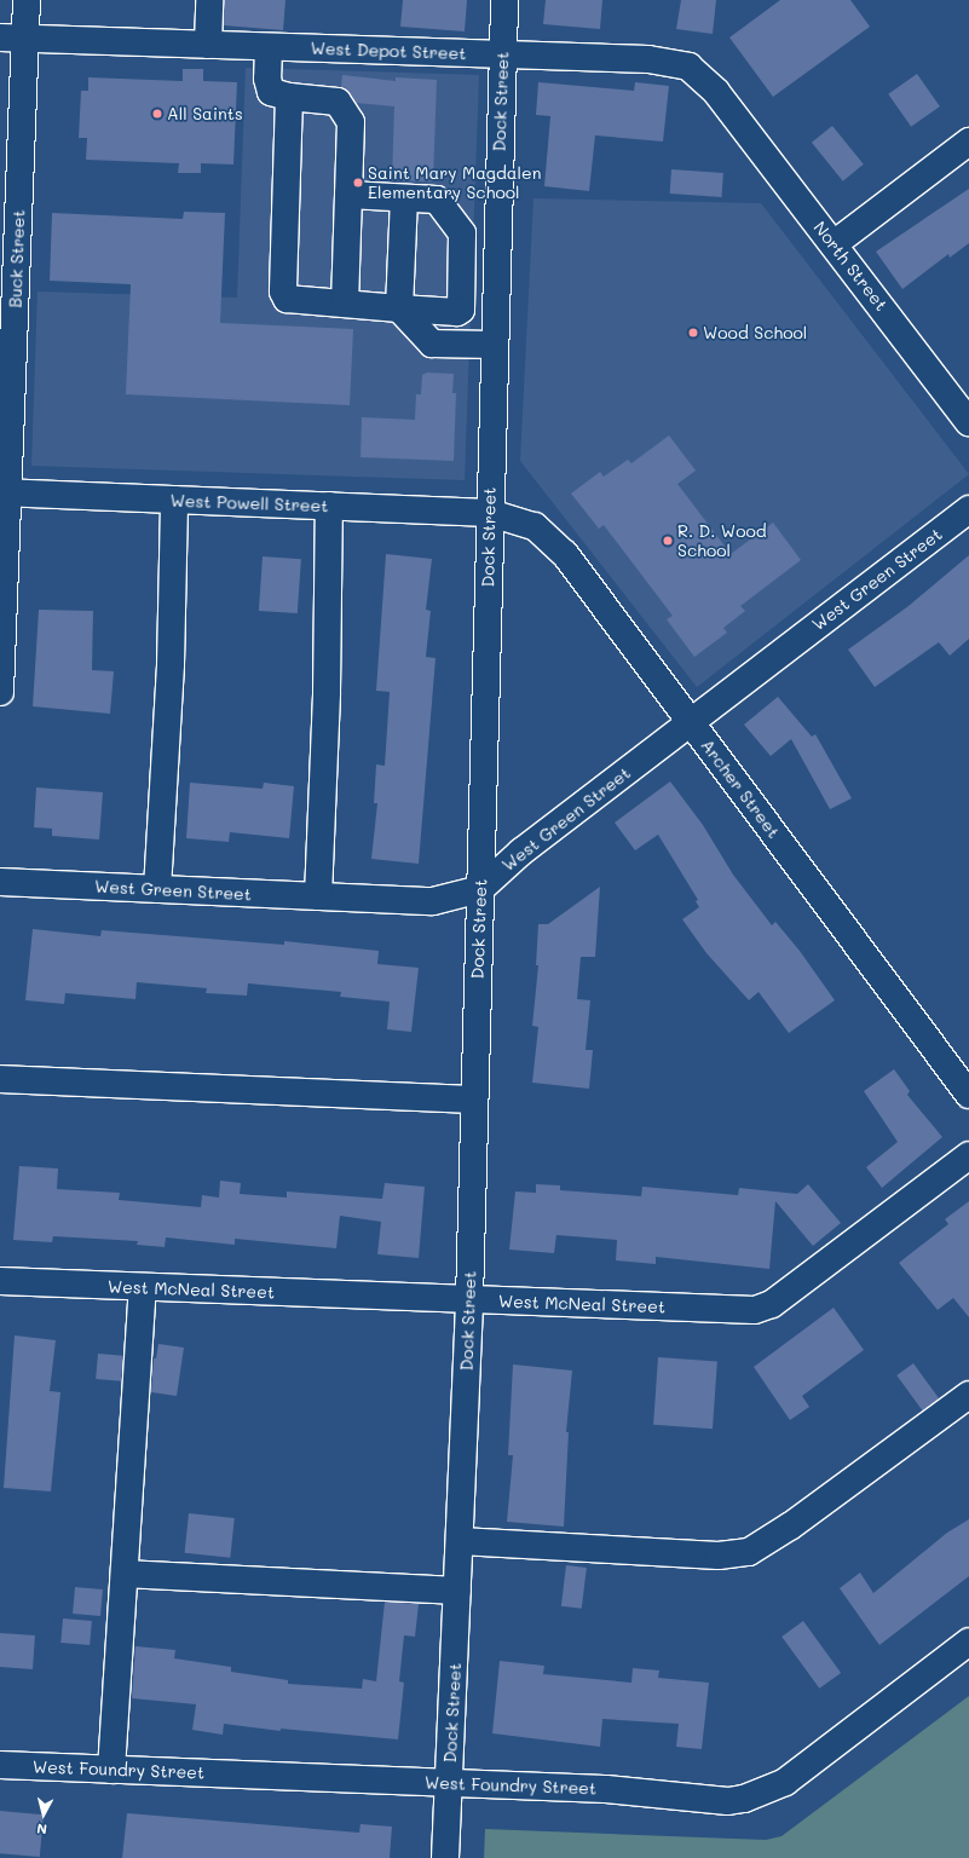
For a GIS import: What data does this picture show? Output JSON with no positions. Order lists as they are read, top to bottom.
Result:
{
  "streets": {
    "street": [
      "West Depot Street",
      "Dock Street",
      "Buck Street",
      "North Street",
      "West Powell Street",
      "West Green Street",
      "Archer Street",
      "West McNeal Street",
      "West Foundry Street"
    ]
  },
  "crossings": [
    ["West Depot Street", "Dock Street"],
    ["West Depot Street", "Buck Street"],
    ["West Depot Street", "North Street"],
    ["Dock Street", "West Powell Street"],
    ["Dock Street", "West Green Street"],
    ["Dock Street", "Archer Street"],
    ["Dock Street", "West McNeal Street"],
    ["Dock Street", "West Foundry Street"],
    ["Buck Street", "West Powell Street"],
    ["West Powell Street", "Archer Street"],
    ["West Green Street", "Archer Street"]
  ],
  "places": [
    "All Saints",
    "Saint Mary Magdalen Elementary School",
    "Wood School",
    "R. D. Wood School"
  ],
  "north": "bottom"
}
